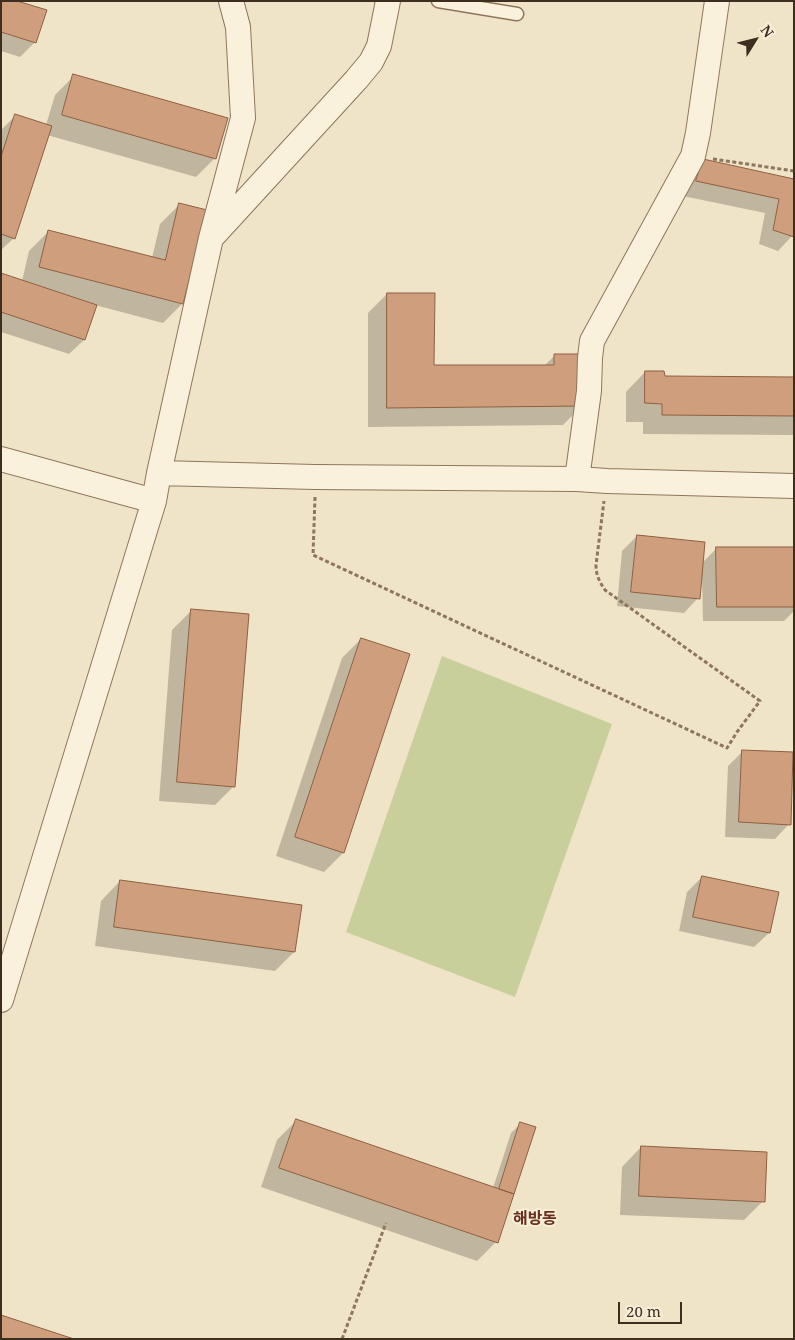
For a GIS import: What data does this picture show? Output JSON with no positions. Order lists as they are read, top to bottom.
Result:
{
  "districts": ["해방동"],
  "scale_bar": "20 m",
  "north": "top right"
}
